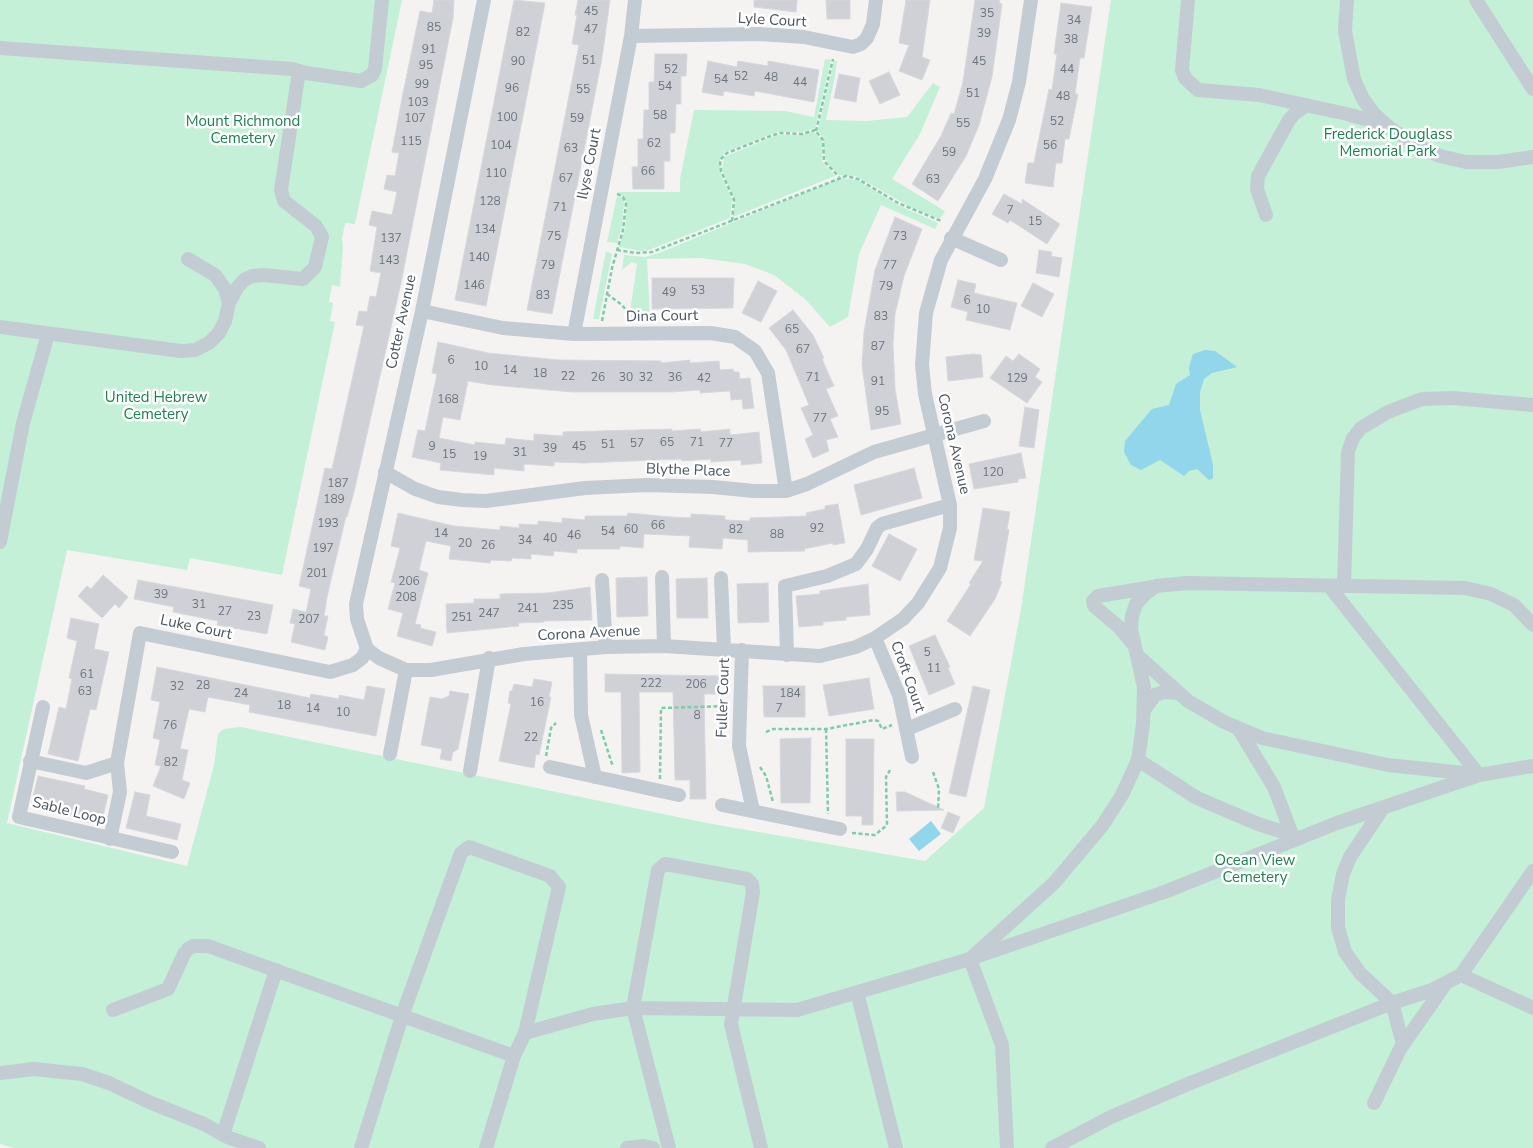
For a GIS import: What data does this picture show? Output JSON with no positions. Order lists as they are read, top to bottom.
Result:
{
  "streets": {
    "street": [
      "Lyle Court",
      "Ilyse Court",
      "Dina Court",
      "Cotter Avenue",
      "Corona Avenue",
      "Blythe Place",
      "Luke Court",
      "Croft Court",
      "Fuller Court",
      "Sable Loop"
    ]
  },
  "crossings": [
    ["Lyle Court", "Ilyse Court"],
    ["Ilyse Court", "Dina Court"],
    ["Dina Court", "Cotter Avenue"],
    ["Dina Court", "Blythe Place"],
    ["Cotter Avenue", "Corona Avenue"],
    ["Cotter Avenue", "Blythe Place"],
    ["Cotter Avenue", "Luke Court"],
    ["Corona Avenue", "Blythe Place"],
    ["Corona Avenue", "Luke Court"],
    ["Corona Avenue", "Croft Court"],
    ["Corona Avenue", "Fuller Court"],
    ["Luke Court", "Sable Loop"]
  ],
  "parks": [
    "Mount Richmond Cemetery",
    "Frederick Douglass Memorial Park",
    "United Hebrew Cemetery",
    "Ocean View Cemetery"
  ],
  "house_numbers": [
    "45",
    "35",
    "34",
    "85",
    "47",
    "82",
    "39",
    "38",
    "91",
    "51",
    "90",
    "45",
    "95",
    "52",
    "44",
    "52",
    "48",
    "54",
    "44",
    "99",
    "54",
    "96",
    "55",
    "51",
    "48",
    "103",
    "58",
    "100",
    "107",
    "59",
    "52",
    "55",
    "115",
    "62",
    "104",
    "56",
    "63",
    "59",
    "66",
    "110",
    "67",
    "63",
    "128",
    "71",
    "7",
    "15",
    "134",
    "75",
    "73",
    "137",
    "140",
    "143",
    "79",
    "77",
    "146",
    "79",
    "53",
    "49",
    "83",
    "6",
    "10",
    "83",
    "65",
    "87",
    "67",
    "6",
    "10",
    "14",
    "18",
    "22",
    "26",
    "30",
    "32",
    "36",
    "71",
    "42",
    "129",
    "91",
    "168",
    "95",
    "77",
    "65",
    "71",
    "57",
    "77",
    "51",
    "9",
    "45",
    "39",
    "31",
    "15",
    "19",
    "120",
    "187",
    "189",
    "193",
    "66",
    "92",
    "60",
    "82",
    "54",
    "14",
    "88",
    "46",
    "40",
    "34",
    "20",
    "26",
    "197",
    "201",
    "206",
    "39",
    "208",
    "31",
    "235",
    "241",
    "27",
    "247",
    "23",
    "251",
    "207",
    "5",
    "11",
    "61",
    "222",
    "206",
    "28",
    "32",
    "63",
    "24",
    "184",
    "16",
    "18",
    "14",
    "7",
    "10",
    "8",
    "76",
    "22",
    "82"
  ]
}
